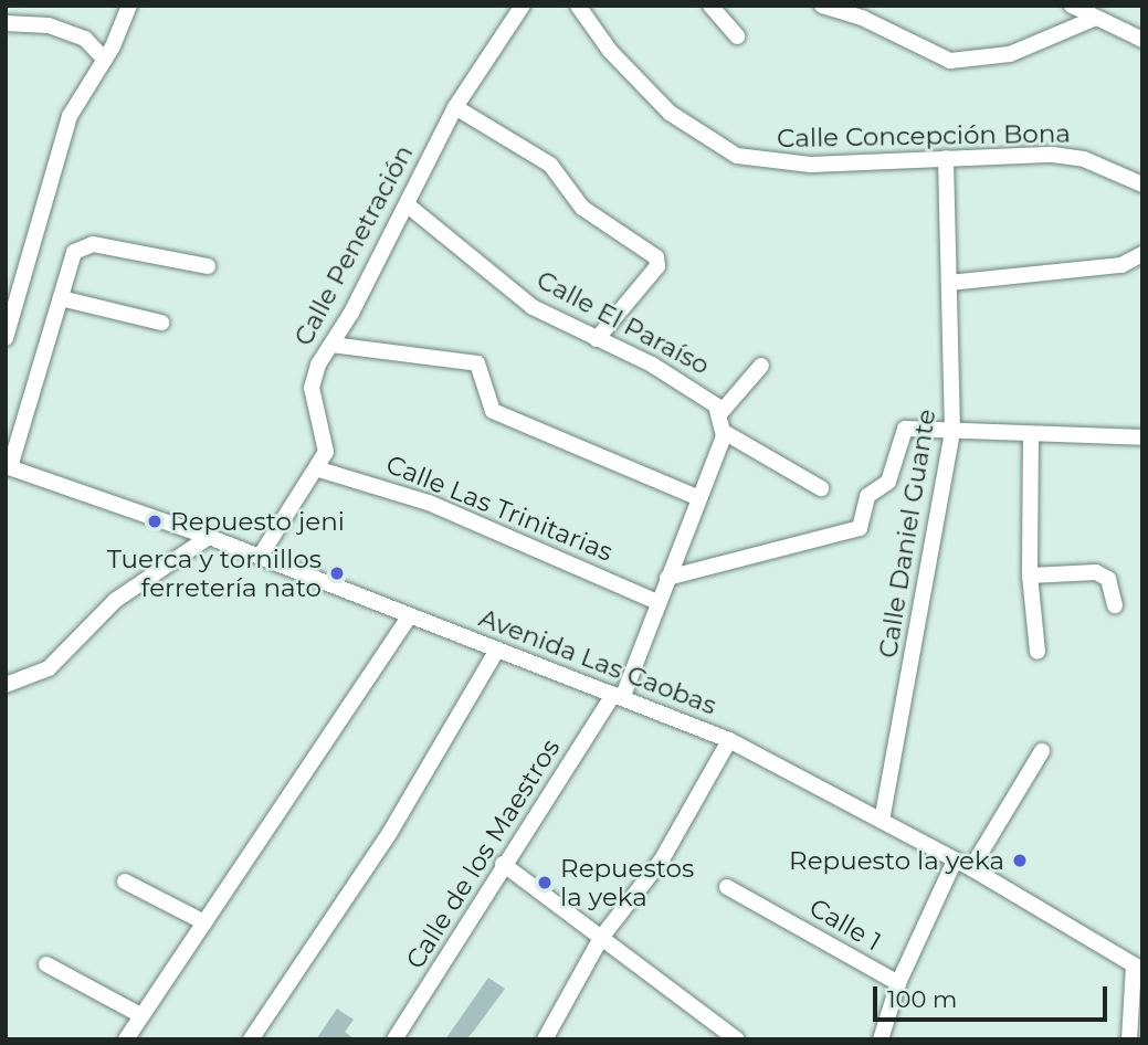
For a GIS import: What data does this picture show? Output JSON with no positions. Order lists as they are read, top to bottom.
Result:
{
  "streets": {
    "street": [
      "Calle Concepción Bona",
      "Calle Penetración",
      "Calle El Paraíso",
      "Calle Las Trinitarias",
      "Calle Daniel Guante",
      "Avenida Las Caobas",
      "Calle de los Maestros",
      "Calle 1"
    ]
  },
  "crossings": [
    ["Calle Concepción Bona", "Calle Daniel Guante"],
    ["Calle Penetración", "Calle El Paraíso"],
    ["Calle Penetración", "Calle Las Trinitarias"],
    ["Calle Penetración", "Avenida Las Caobas"],
    ["Calle Daniel Guante", "Avenida Las Caobas"],
    ["Avenida Las Caobas", "Calle de los Maestros"]
  ],
  "places": [
    "Repuesto jeni",
    "Tuerca y tornillos ferretería nato",
    "Repuesto la yeka",
    "Repuestos la yeka"
  ],
  "scale_bar": "100 m"
}
